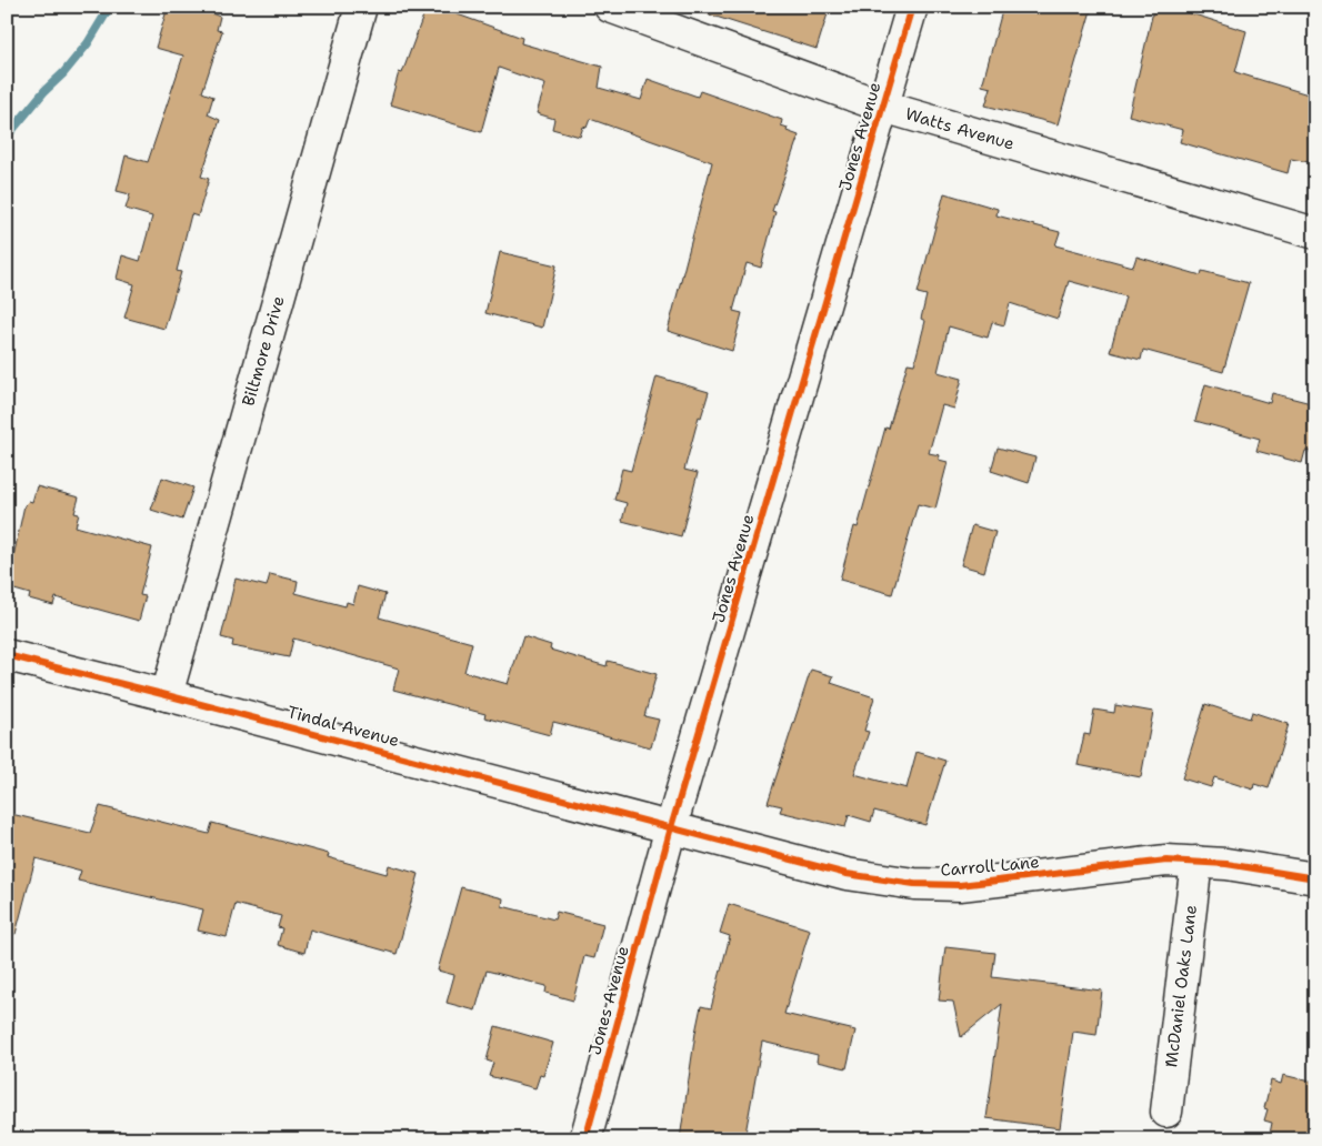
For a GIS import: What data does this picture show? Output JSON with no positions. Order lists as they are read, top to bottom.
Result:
{
  "streets": {
    "street": [
      "Watts Avenue",
      "Jones Avenue",
      "Biltmore Drive",
      "Tindal Avenue",
      "Carroll Lane",
      "McDaniel Oaks Lane"
    ]
  },
  "crossings": [
    ["Watts Avenue", "Jones Avenue"],
    ["Jones Avenue", "Tindal Avenue"],
    ["Jones Avenue", "Carroll Lane"],
    ["Biltmore Drive", "Tindal Avenue"],
    ["Tindal Avenue", "Carroll Lane"],
    ["Carroll Lane", "McDaniel Oaks Lane"]
  ]
}
